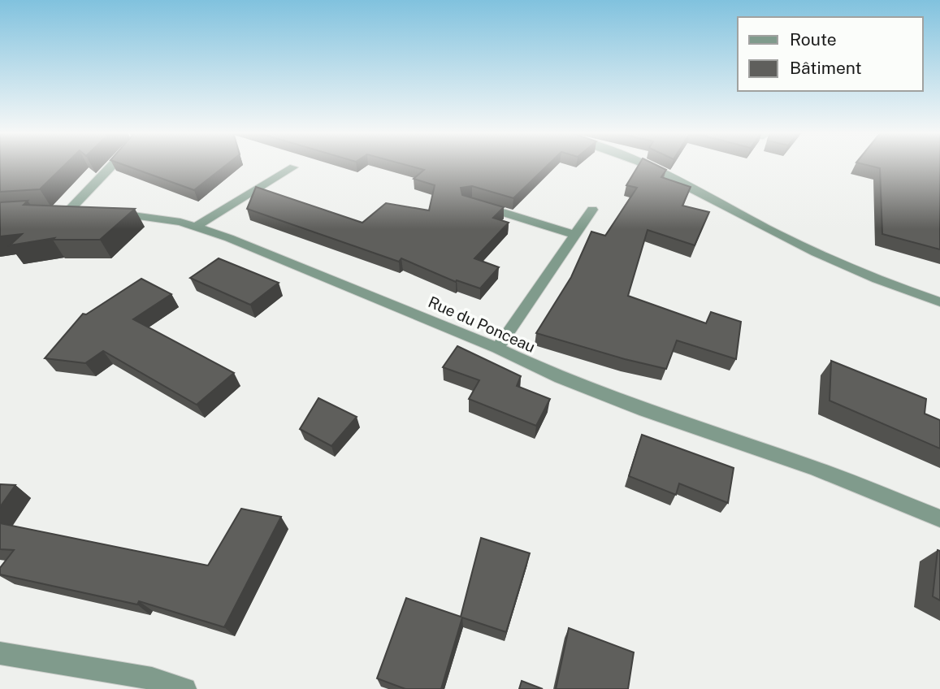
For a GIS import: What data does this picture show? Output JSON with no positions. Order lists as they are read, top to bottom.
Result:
{
  "streets": {
    "street": ["Rue du Ponceau"]
  },
  "legend": ["Route", "Bâtiment"]
}
